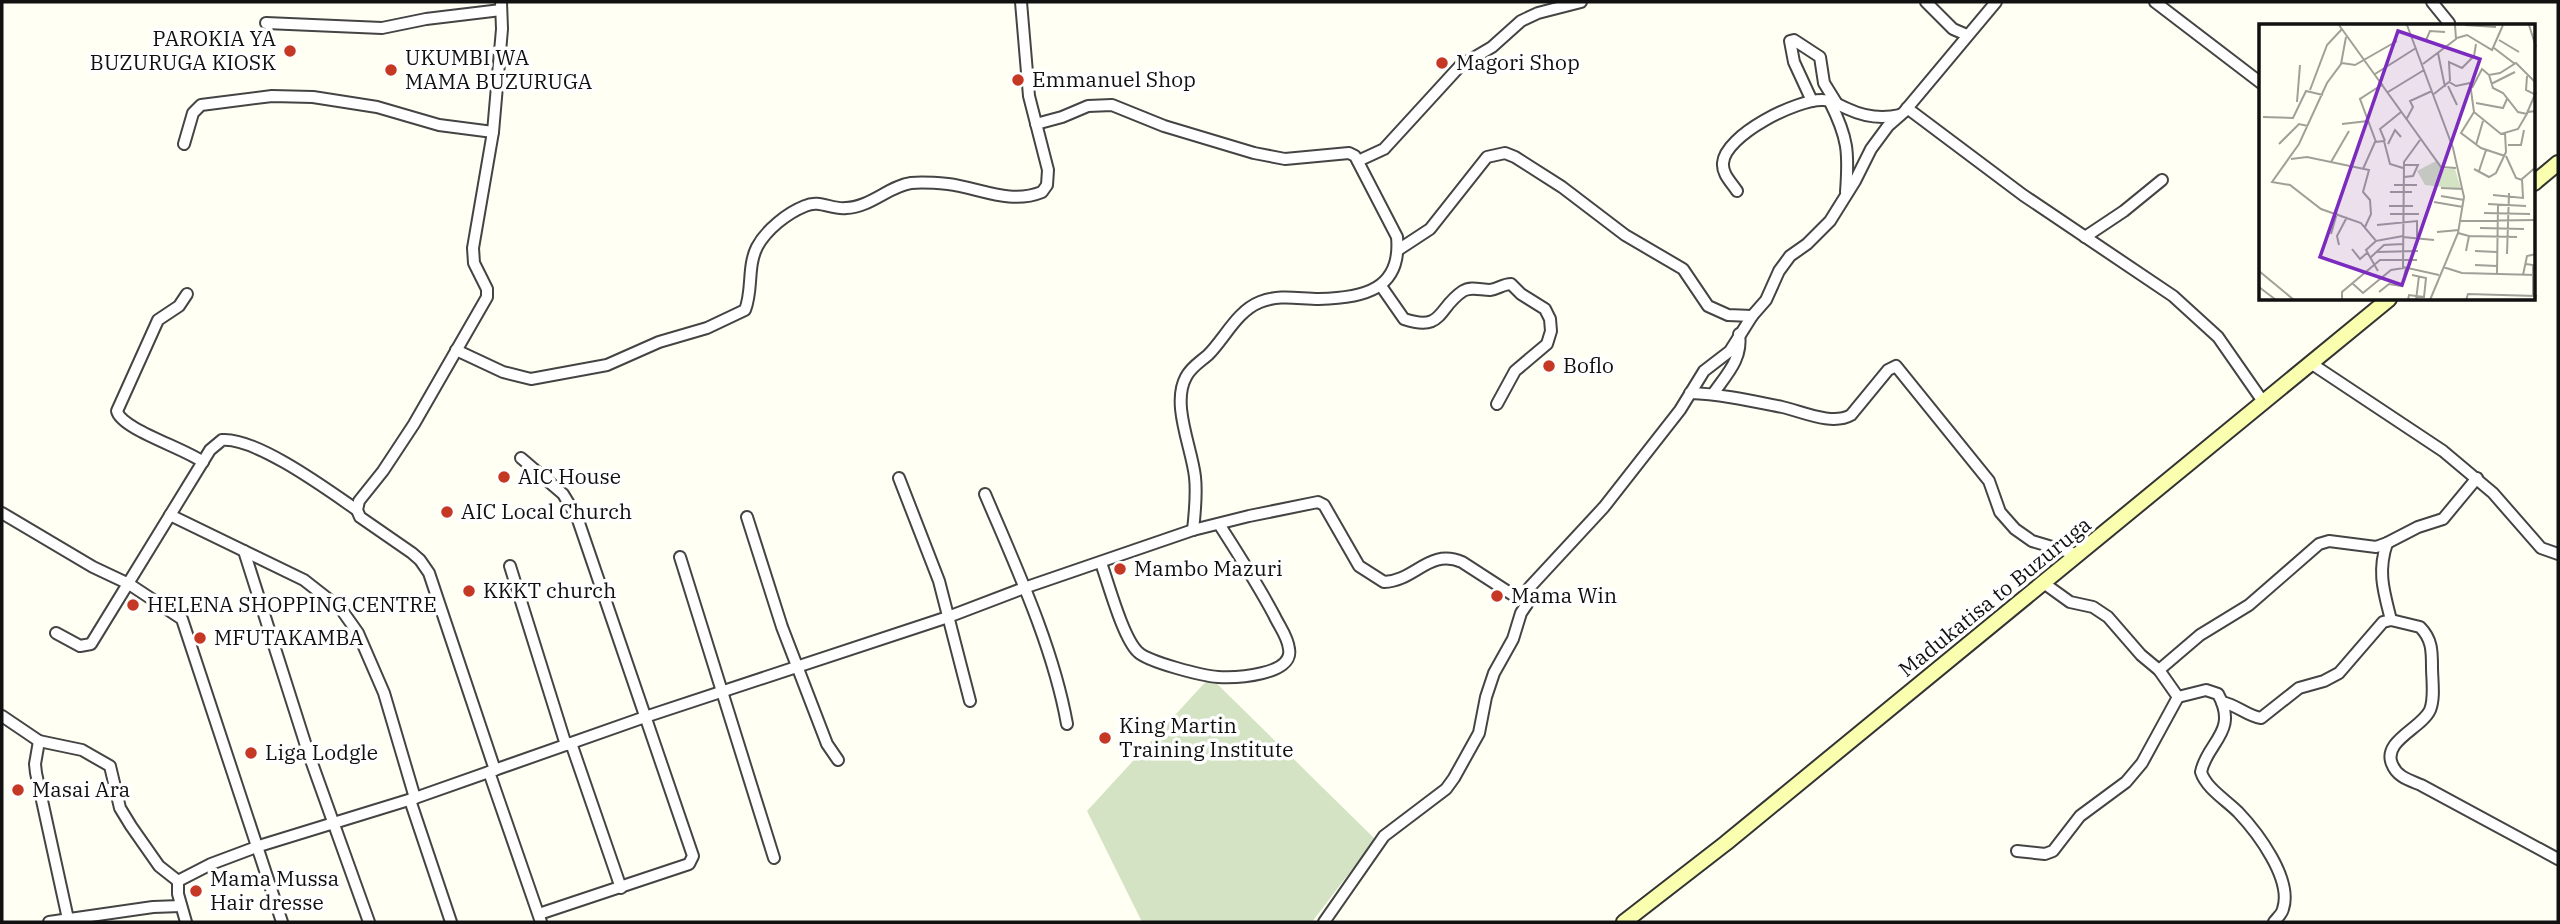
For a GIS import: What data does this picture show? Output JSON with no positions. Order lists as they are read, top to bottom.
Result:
{
  "streets": {
    "main road": ["Madukatisa to Buzuruga"]
  },
  "places": [
    "PAROKIA YA BUZURUGA KIOSK",
    "Magori Shop",
    "UKUMBI WA MAMA BUZURUGA",
    "Emmanuel Shop",
    "Boflo",
    "AIC House",
    "AIC Local Church",
    "Mambo Mazuri",
    "KKKT church",
    "Mama Win",
    "HELENA SHOPPING CENTRE",
    "MFUTAKAMBA",
    "King Martin Training Institute",
    "Liga Lodgle",
    "Masai Ara",
    "Mama Mussa Hair dresse"
  ]
}
